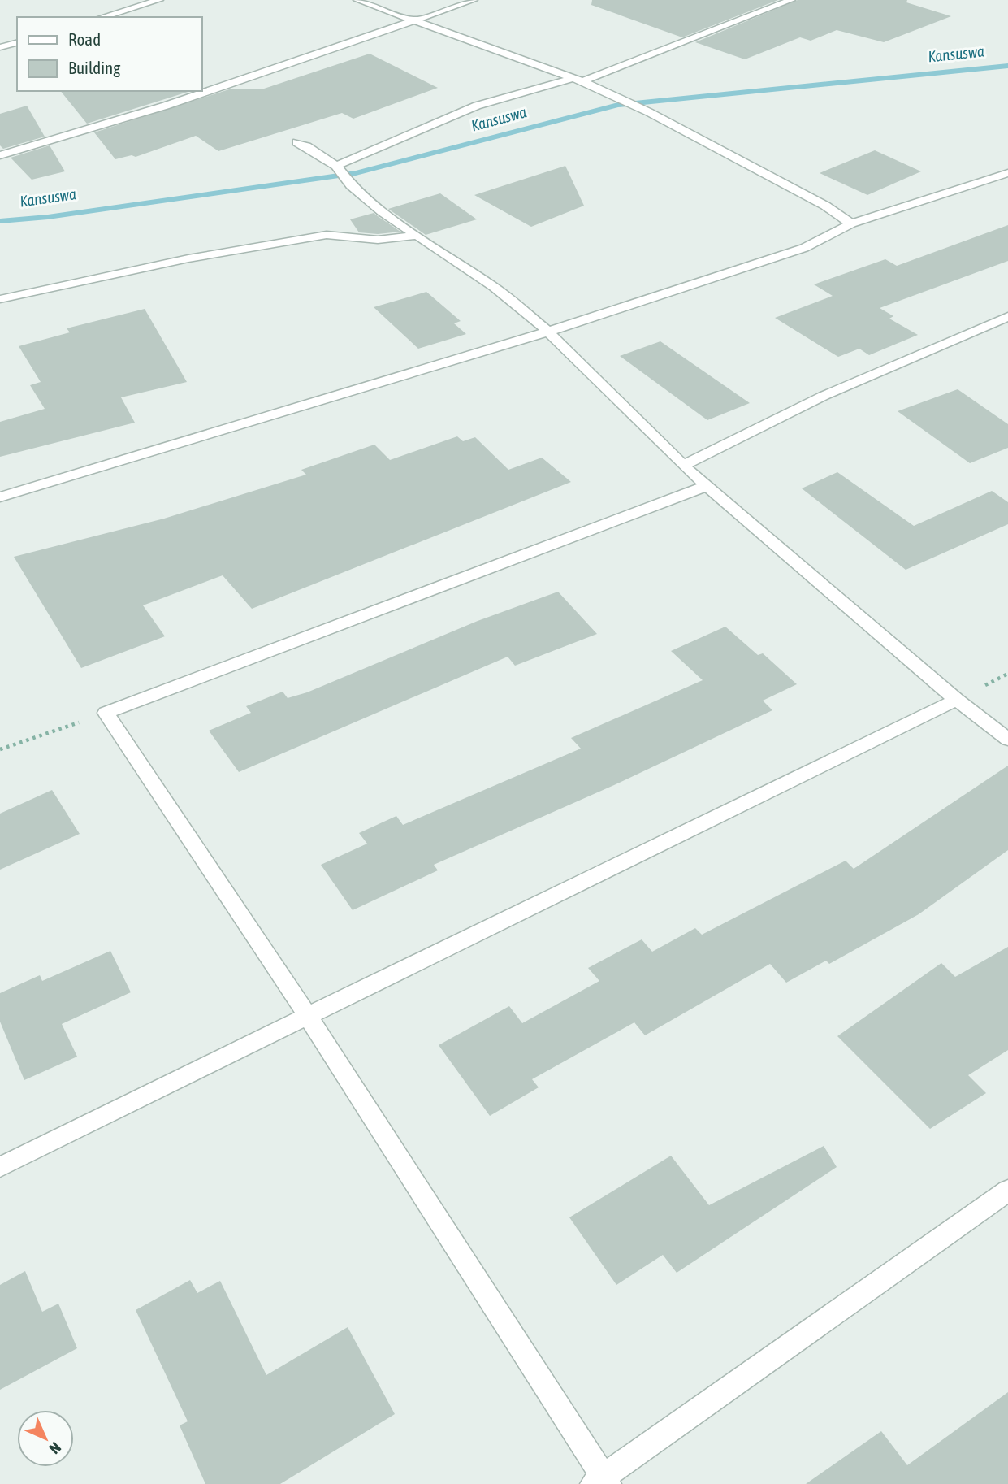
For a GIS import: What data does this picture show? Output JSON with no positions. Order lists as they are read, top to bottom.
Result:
{
  "water": ["Kansuswa"],
  "legend": ["Road", "Building"],
  "north": "bottom right"
}
